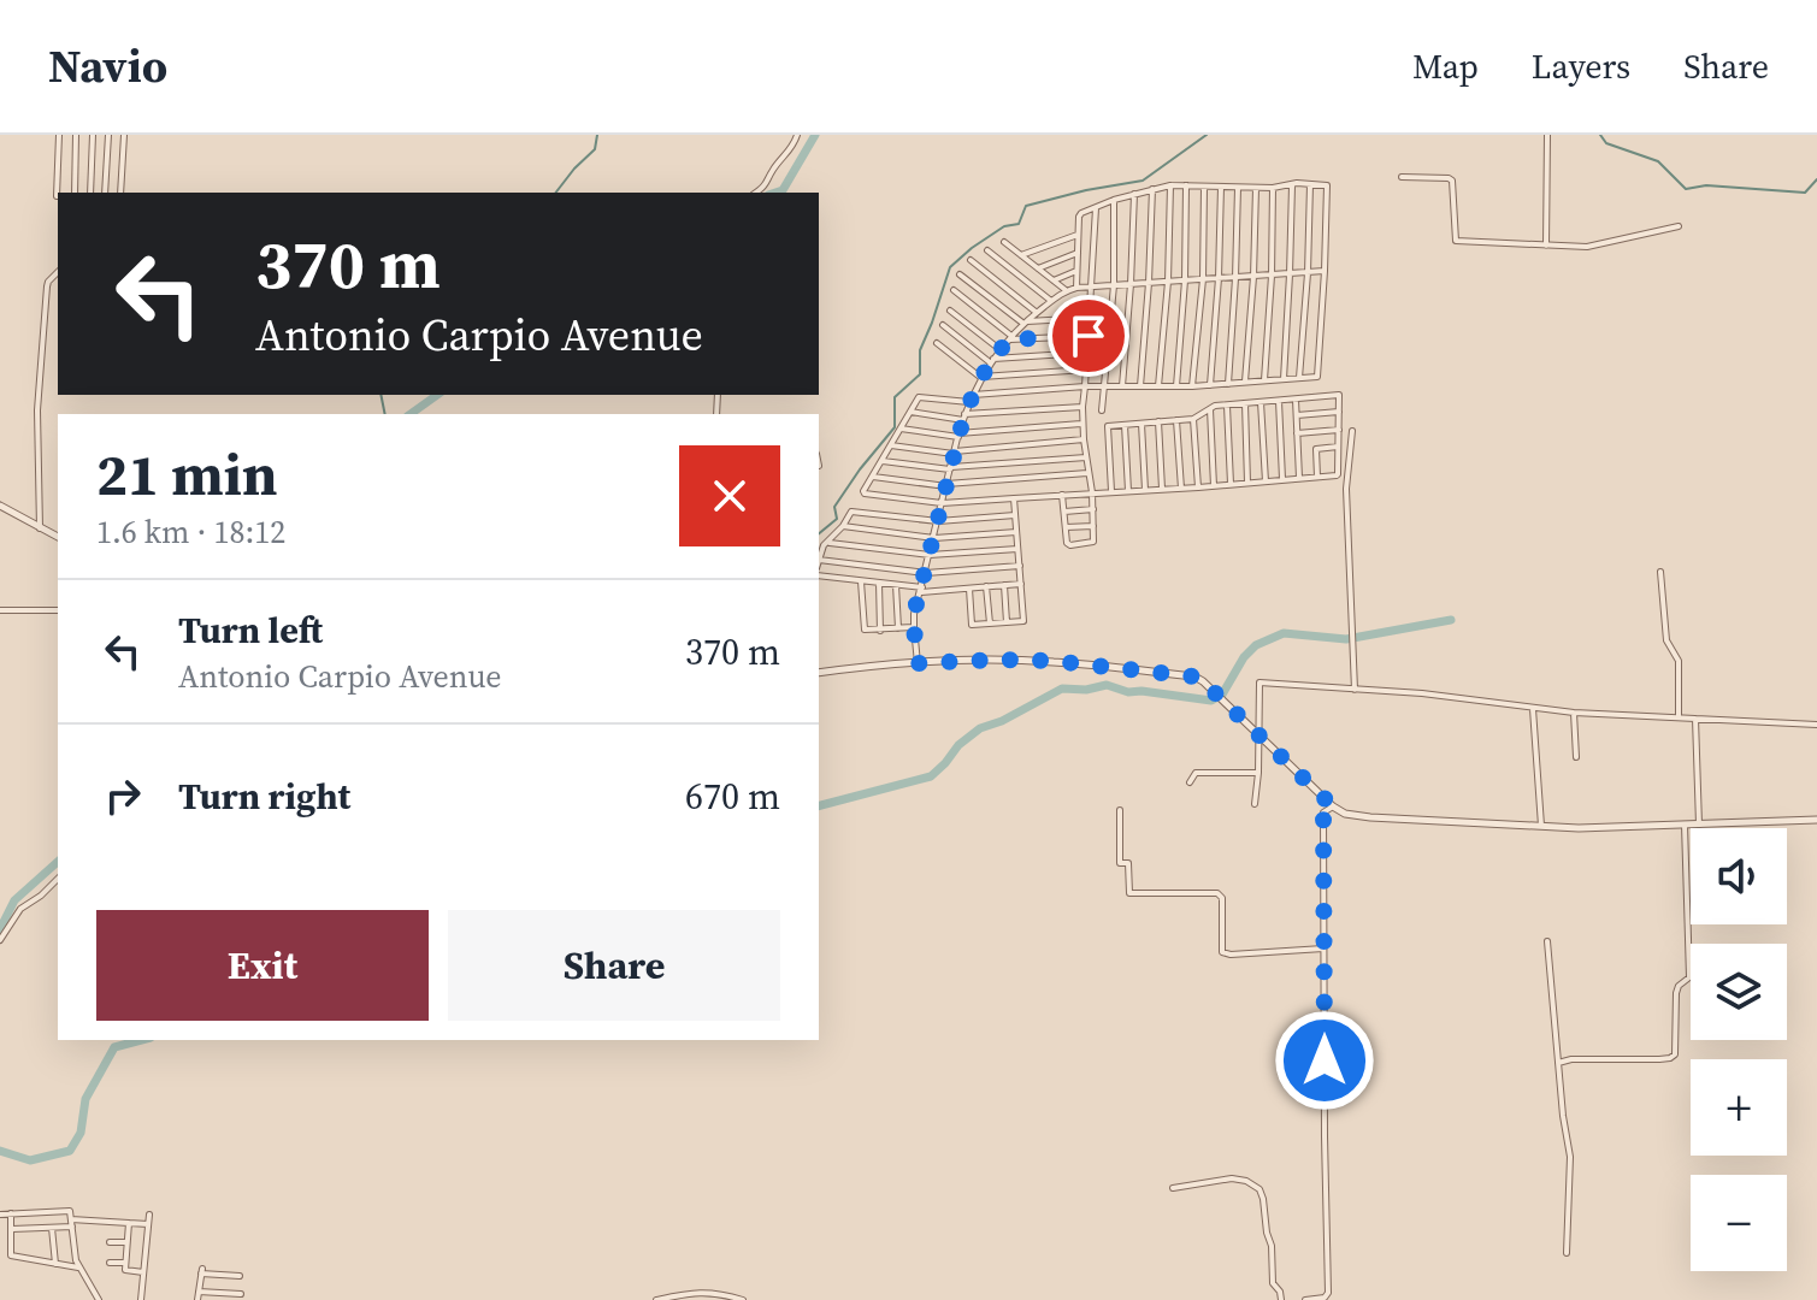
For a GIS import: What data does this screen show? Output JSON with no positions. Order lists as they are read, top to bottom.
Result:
{
  "page": {
    "header": "Navio",
    "nav": ["Map", "Layers", "Share"],
    "turn": ["370 m", "Antonio Carpio Avenue"],
    "heading": ["21 min", "1.6 km · 18:12"],
    "list": [
      {
        "name": "Turn left",
        "note": "Antonio Carpio Avenue",
        "value": "370 m"
      },
      {
        "name": "Turn right",
        "value": "670 m"
      }
    ],
    "map_buttons": ["+", "−"],
    "buttons": ["Exit", "Share"]
  }
}
